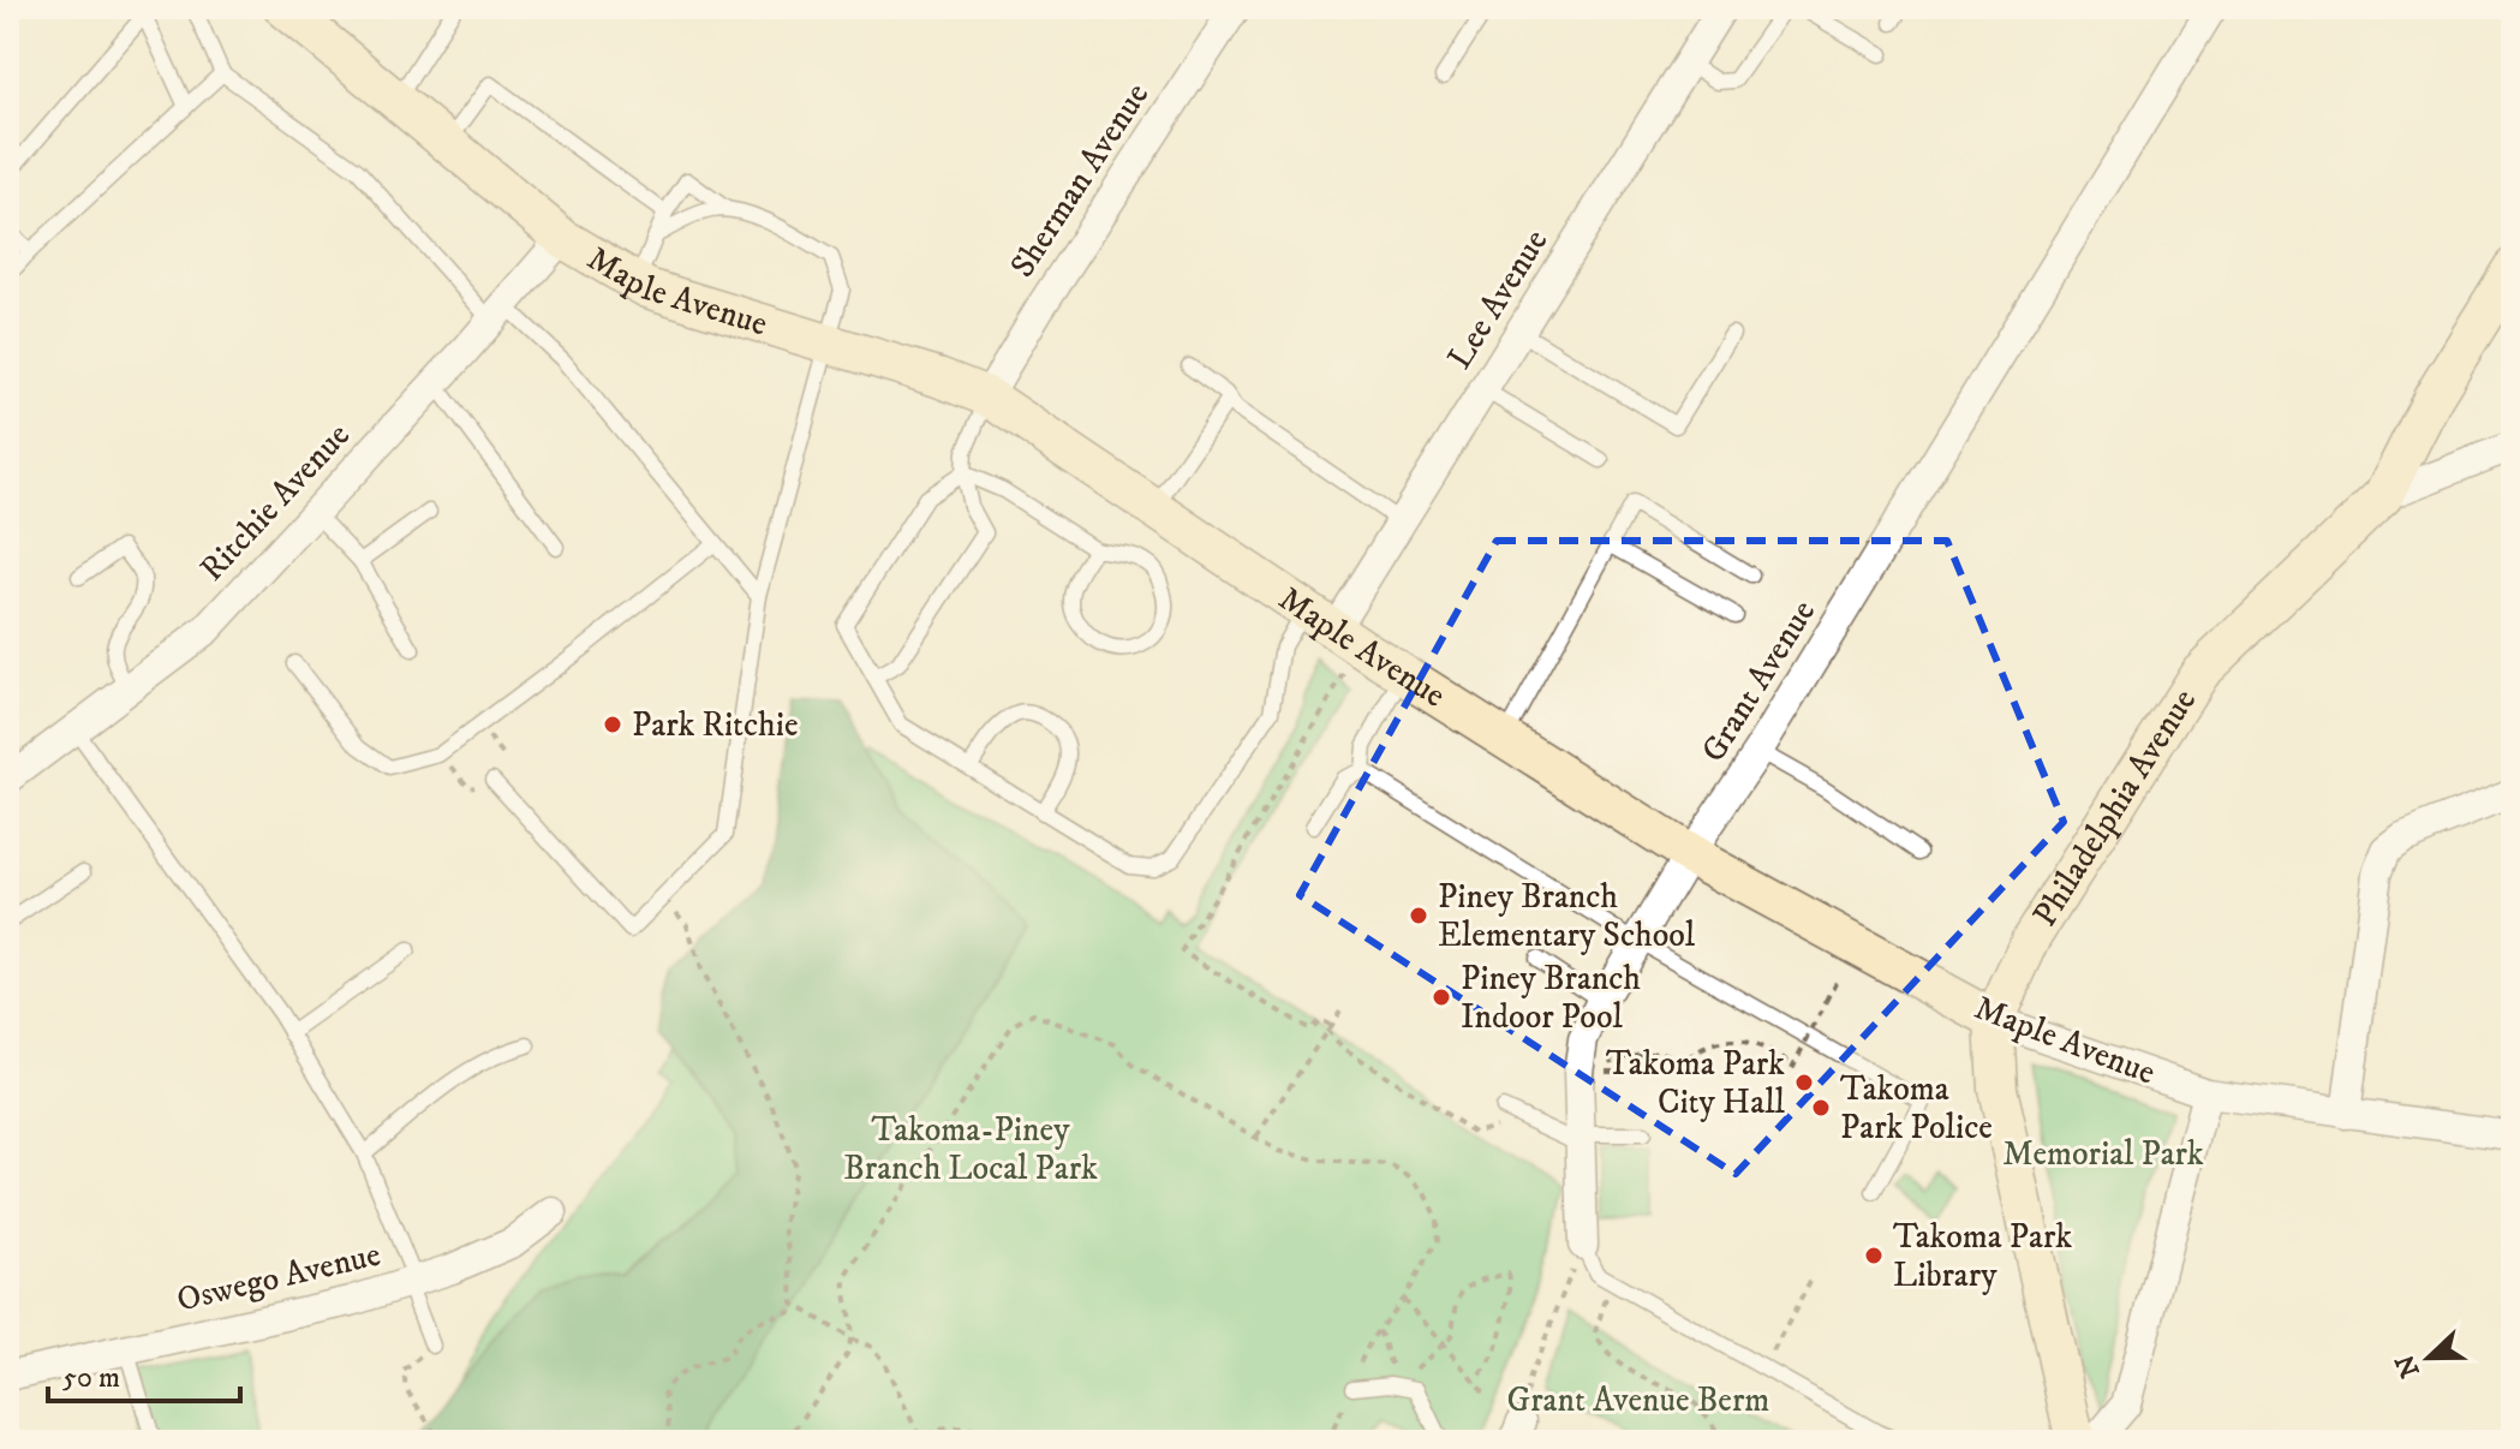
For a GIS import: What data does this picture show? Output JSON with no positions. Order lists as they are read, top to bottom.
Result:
{
  "streets": {
    "street": [
      "Sherman Avenue",
      "Maple Avenue",
      "Lee Avenue",
      "Ritchie Avenue",
      "Grant Avenue",
      "Philadelphia Avenue",
      "Oswego Avenue"
    ]
  },
  "crossings": [
    ["Sherman Avenue", "Maple Avenue"],
    ["Maple Avenue", "Lee Avenue"],
    ["Maple Avenue", "Ritchie Avenue"],
    ["Maple Avenue", "Grant Avenue"],
    ["Maple Avenue", "Philadelphia Avenue"]
  ],
  "parks": ["Takoma-Piney Branch Local Park", "Memorial Park", "Grant Avenue Berm"],
  "places": [
    "Park Ritchie",
    "Piney Branch Elementary School",
    "Piney Branch Indoor Pool",
    "Takoma Park City Hall",
    "Takoma Park Police",
    "Takoma Park Library"
  ],
  "scale_bar": "50 m",
  "north": "left"
}
